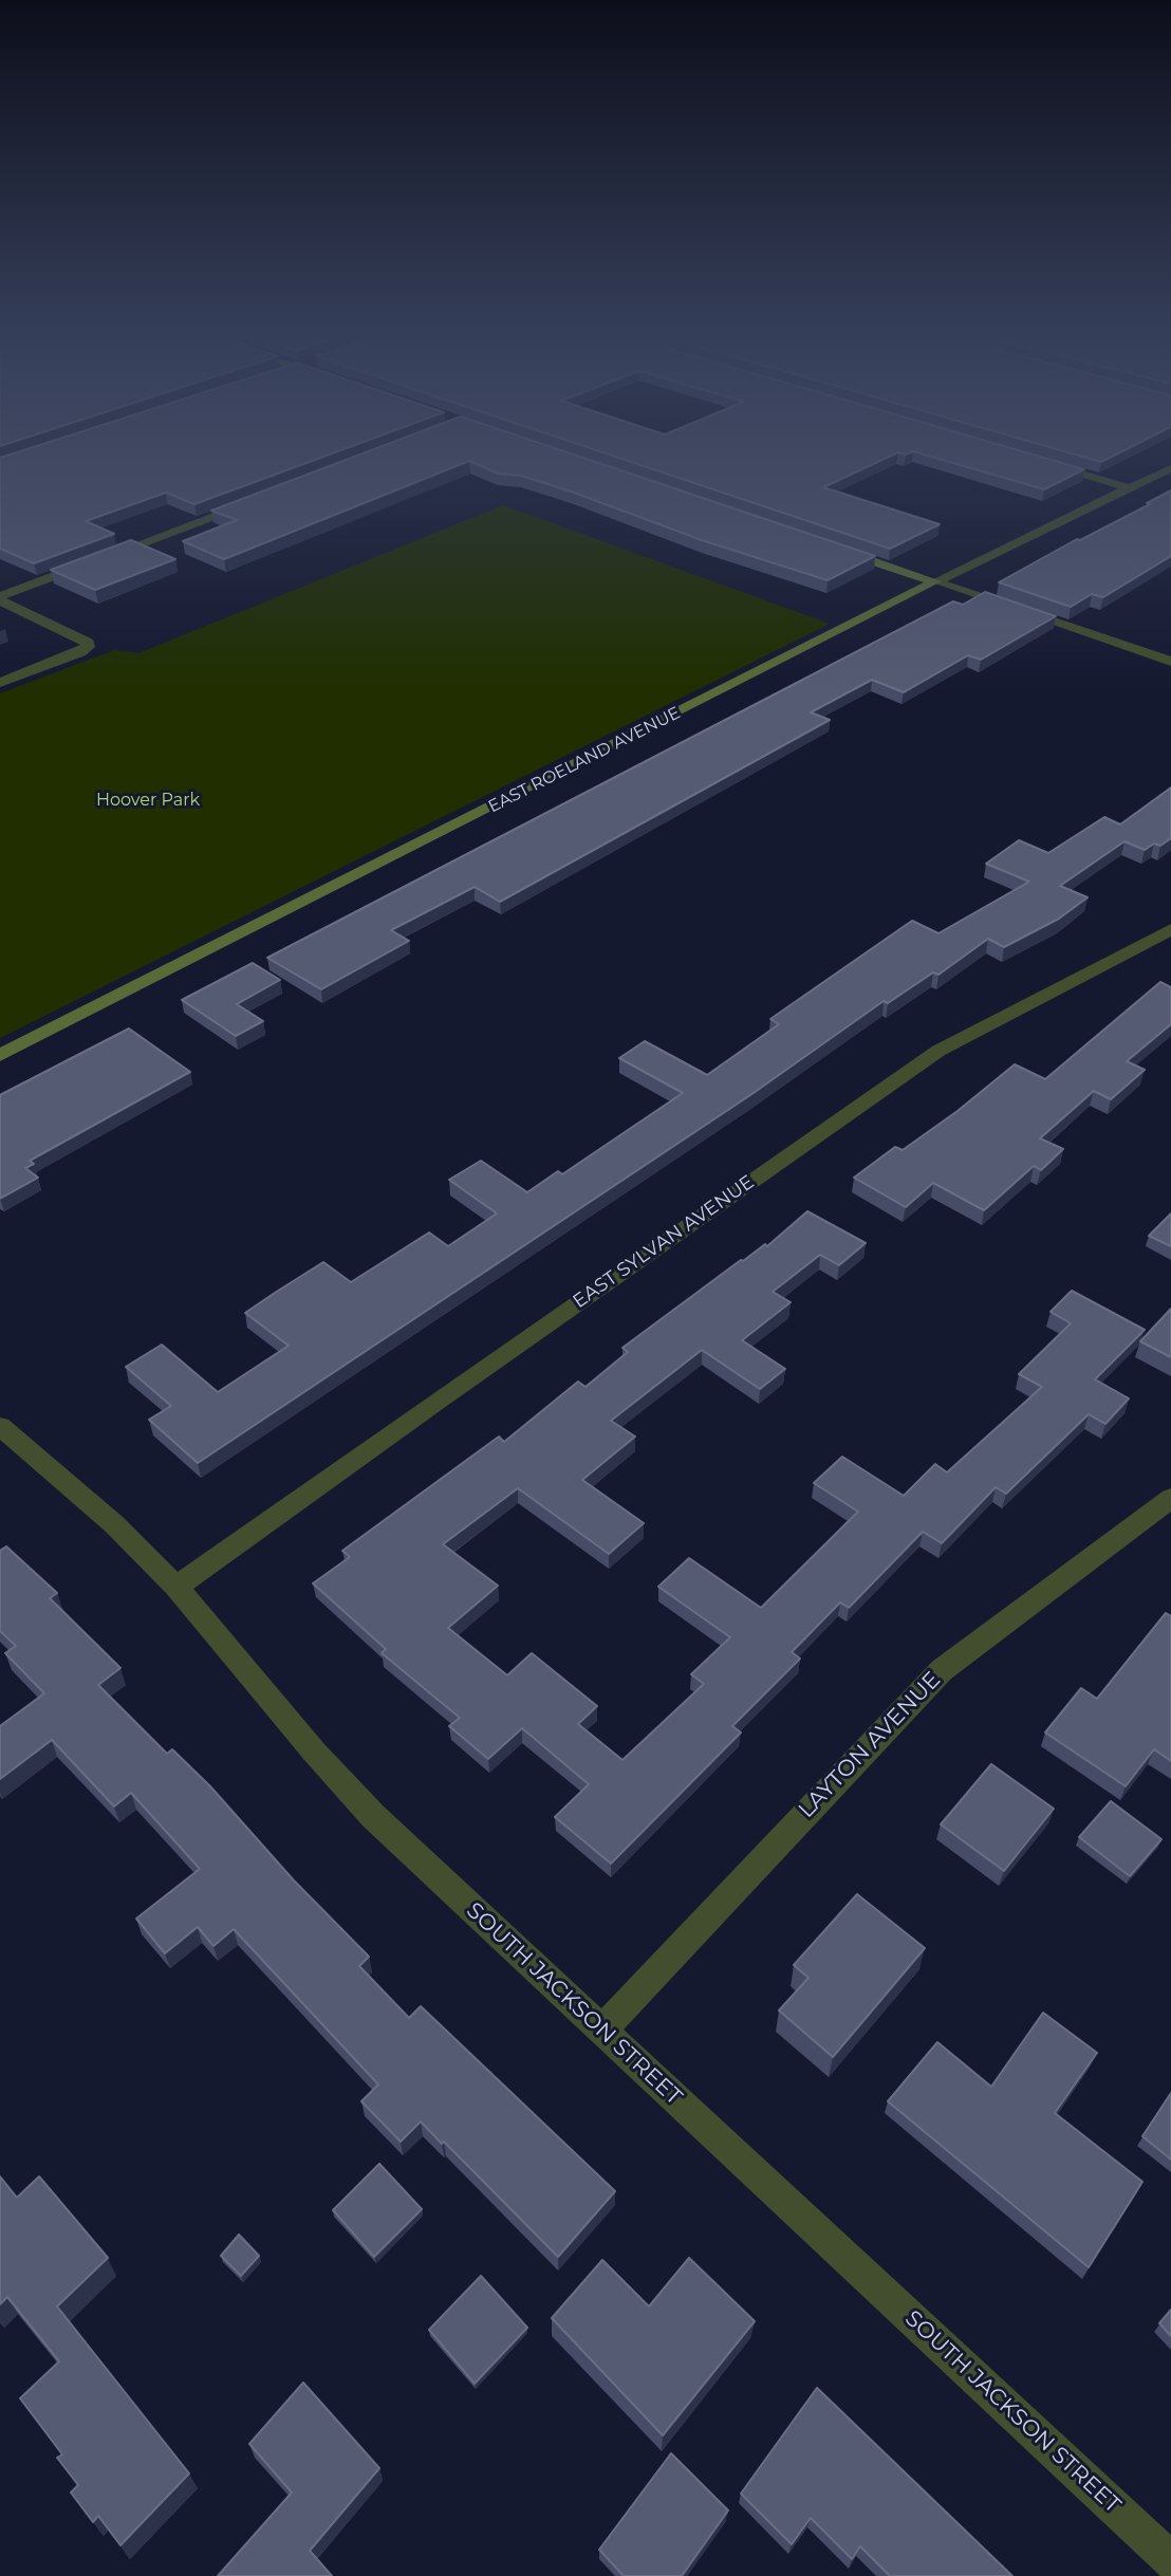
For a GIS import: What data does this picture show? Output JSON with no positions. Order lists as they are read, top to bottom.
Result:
{
  "streets": {
    "street": [
      "EAST ROELAND AVENUE",
      "EAST SYLVAN AVENUE",
      "LAYTON AVENUE",
      "SOUTH JACKSON STREET"
    ]
  },
  "crossings": [
    ["EAST SYLVAN AVENUE", "SOUTH JACKSON STREET"],
    ["LAYTON AVENUE", "SOUTH JACKSON STREET"]
  ],
  "parks": ["Hoover Park"]
}
